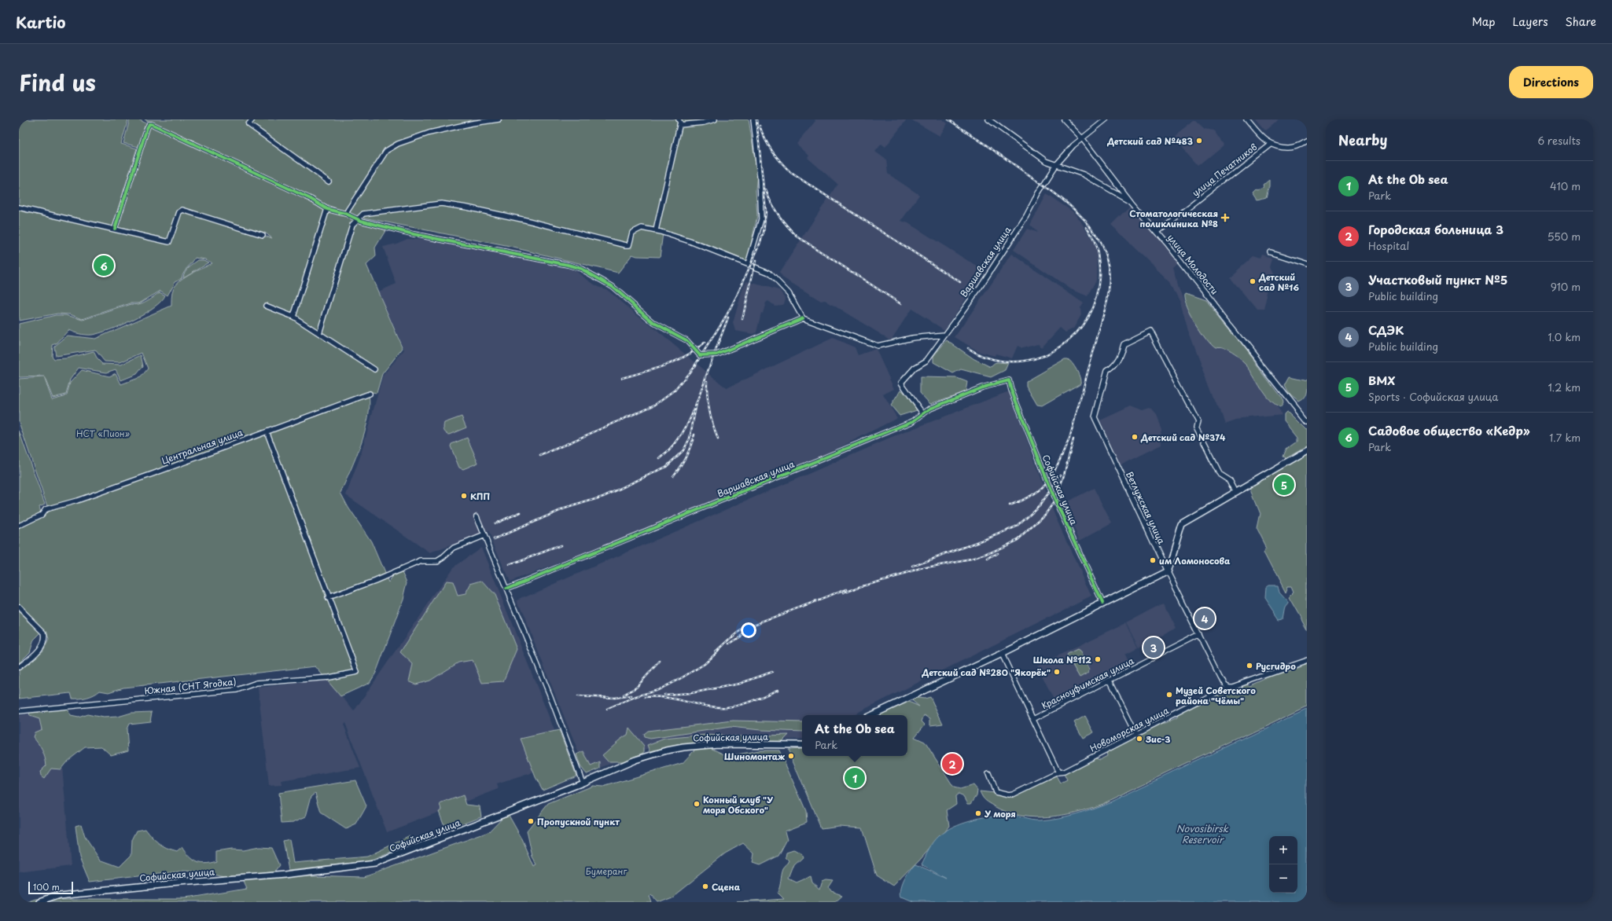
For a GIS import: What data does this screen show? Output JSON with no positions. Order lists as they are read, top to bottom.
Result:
{
  "streets": {
    "main road": ["Софийская улица"],
    "street": [
      "улица Печатников",
      "Варшавская улица",
      "улица Молодости",
      "Центральная улица",
      "Ветлужская улица",
      "Красноуфимская улица",
      "Южная (СНТ Ягодка)",
      "Новоморская улица"
    ]
  },
  "crossings": [
    ["улица Печатников", "улица Молодости"],
    ["Варшавская улица", "улица Молодости"],
    ["Варшавская улица", "Софийская улица"],
    ["Ветлужская улица", "Красноуфимская улица"],
    ["Ветлужская улица", "Новоморская улица"]
  ],
  "water": ["Novosibirsk Reservoir"],
  "parks": ["НСТ «Пион»", "Бумеранг"],
  "places": {
    "other": [
      "Детский сад №483",
      "Детский сад №16",
      "Детский сад №374",
      "КПП",
      "им Ломоносова",
      "Школа №112",
      "Русгидро",
      "Детский сад №280 \"Якорёк\"",
      "Музей Советского района \"Чёмы\"",
      "Зис-3",
      "Шиномонтаж",
      "Конный клуб \"У моря Обского\"",
      "У моря",
      "Пропускной пункт",
      "Сцена"
    ],
    "health": ["Стоматологическая поликлиника №8"]
  },
  "scale_bar": "100 m",
  "page": {
    "header": "Kartio",
    "nav": ["Map", "Layers", "Share"],
    "title": "Find us",
    "buttons": "Directions",
    "heading": ["Nearby", "6 results"],
    "list": [
      {
        "mark": "1",
        "name": "At the Ob sea",
        "note": "Park",
        "value": "410 m"
      },
      {
        "mark": "2",
        "name": "Городская больница 3",
        "note": "Hospital",
        "value": "550 m"
      },
      {
        "mark": "3",
        "name": "Участковый пункт №5",
        "note": "Public building",
        "value": "910 m"
      },
      {
        "mark": "4",
        "name": "СДЭК",
        "note": "Public building",
        "value": "1.0 km"
      },
      {
        "mark": "5",
        "name": "BMX",
        "note": "Sports · Софийская улица",
        "value": "1.2 km"
      },
      {
        "mark": "6",
        "name": "Садовое общество «Кедр»",
        "note": "Park",
        "value": "1.7 km"
      }
    ],
    "pins": [
      "6",
      "5",
      "4",
      "3",
      "2",
      "1"
    ],
    "popup": ["At the Ob sea", "Park"],
    "map_buttons": ["+", "−"],
    "scale": "100 m"
  }
}
